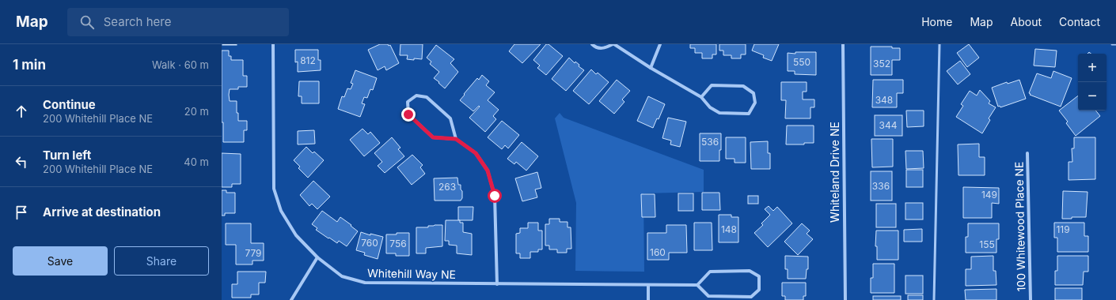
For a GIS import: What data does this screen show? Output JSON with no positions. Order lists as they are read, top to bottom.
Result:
{
  "streets": {
    "street": ["Whiteland Drive NE", "100 Whitewood Place NE", "Whitehill Way NE"]
  },
  "house_numbers": [
    "812",
    "550",
    "352",
    "348",
    "344",
    "536",
    "336",
    "263",
    "149",
    "148",
    "119",
    "760",
    "756",
    "155",
    "160",
    "779"
  ],
  "page": {
    "header": "Map",
    "search": "Search here",
    "nav": [
      "Home",
      "Map",
      "About",
      "Contact"
    ],
    "heading": ["1 min", "Walk · 60 m"],
    "map_buttons": ["+", "−"],
    "list": [
      ["Continue", "200 Whitehill Place NE", "20 m"],
      ["Turn left", "200 Whitehill Place NE", "40 m"],
      "Arrive at destination"
    ],
    "buttons": ["Save", "Share"]
  }
}
